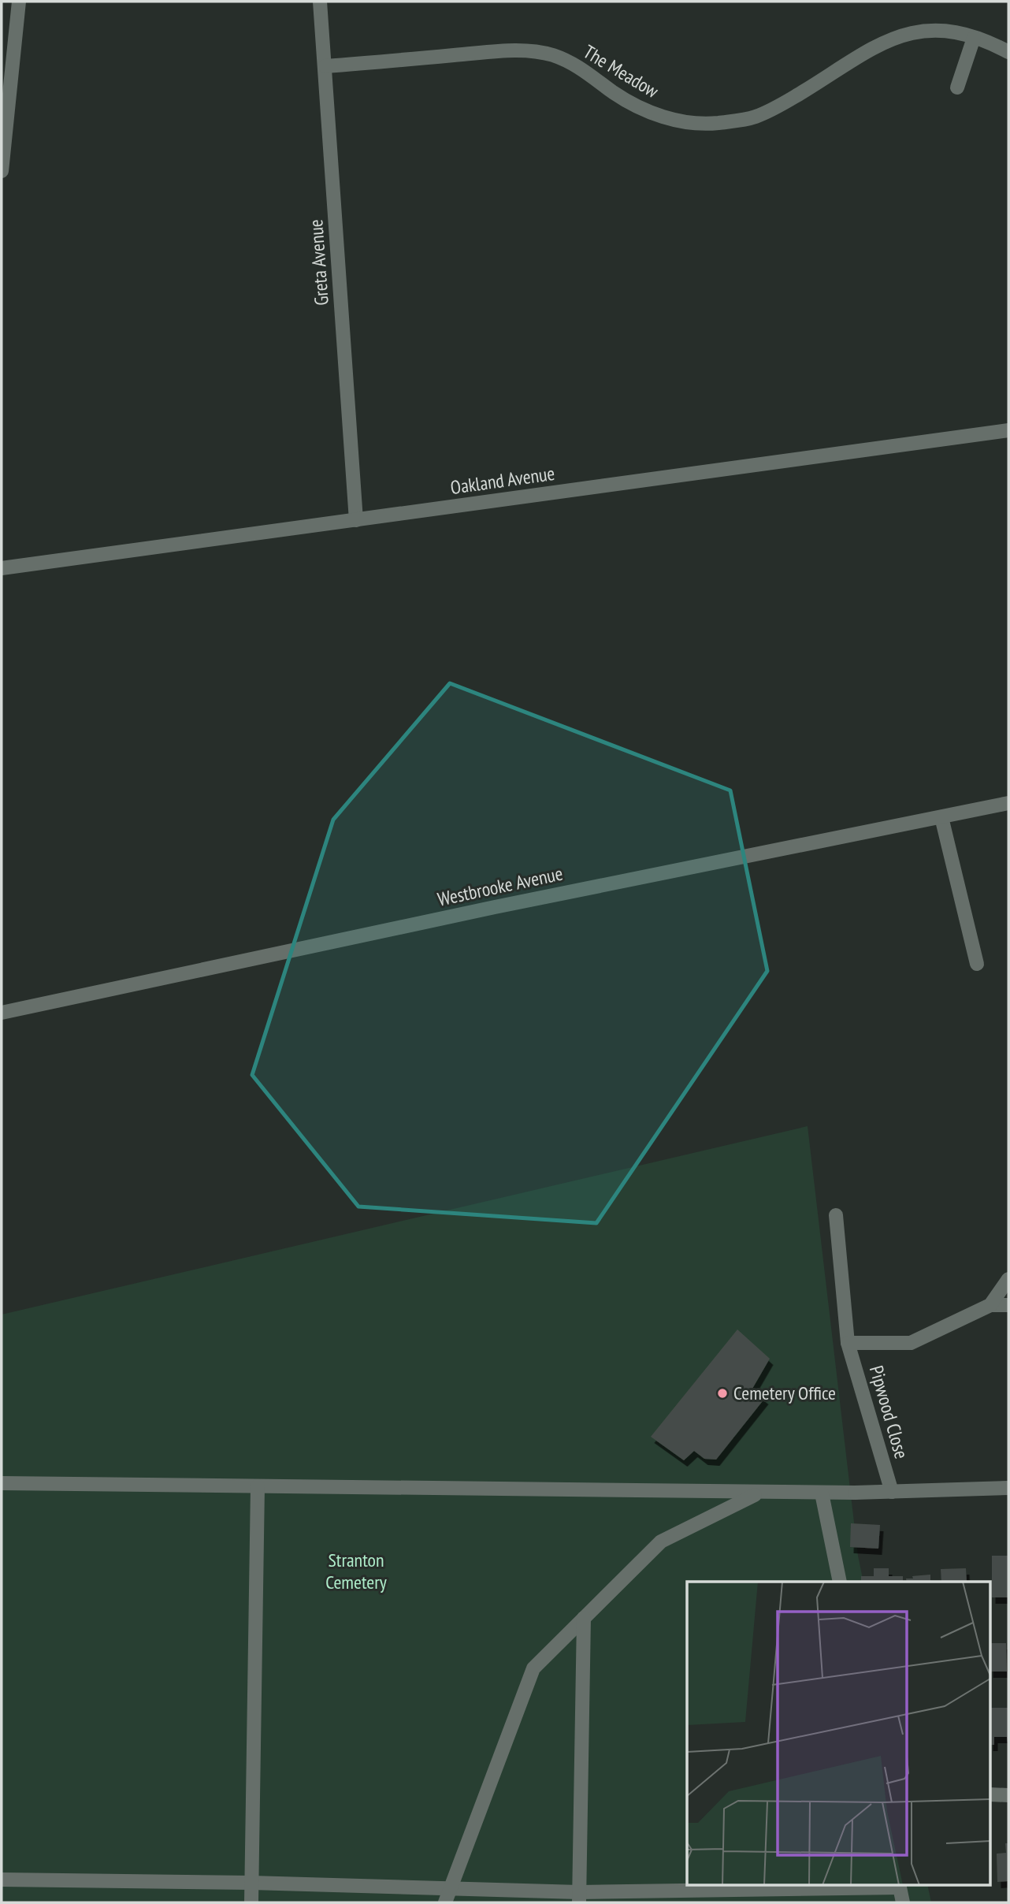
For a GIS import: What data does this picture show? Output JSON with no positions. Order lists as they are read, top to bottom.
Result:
{
  "streets": {
    "street": [
      "The Meadow",
      "Greta Avenue",
      "Oakland Avenue",
      "Westbrooke Avenue",
      "Pipwood Close"
    ]
  },
  "crossings": [
    ["The Meadow", "Greta Avenue"],
    ["Greta Avenue", "Oakland Avenue"]
  ],
  "parks": ["Stranton Cemetery"],
  "places": ["Cemetery Office"]
}
